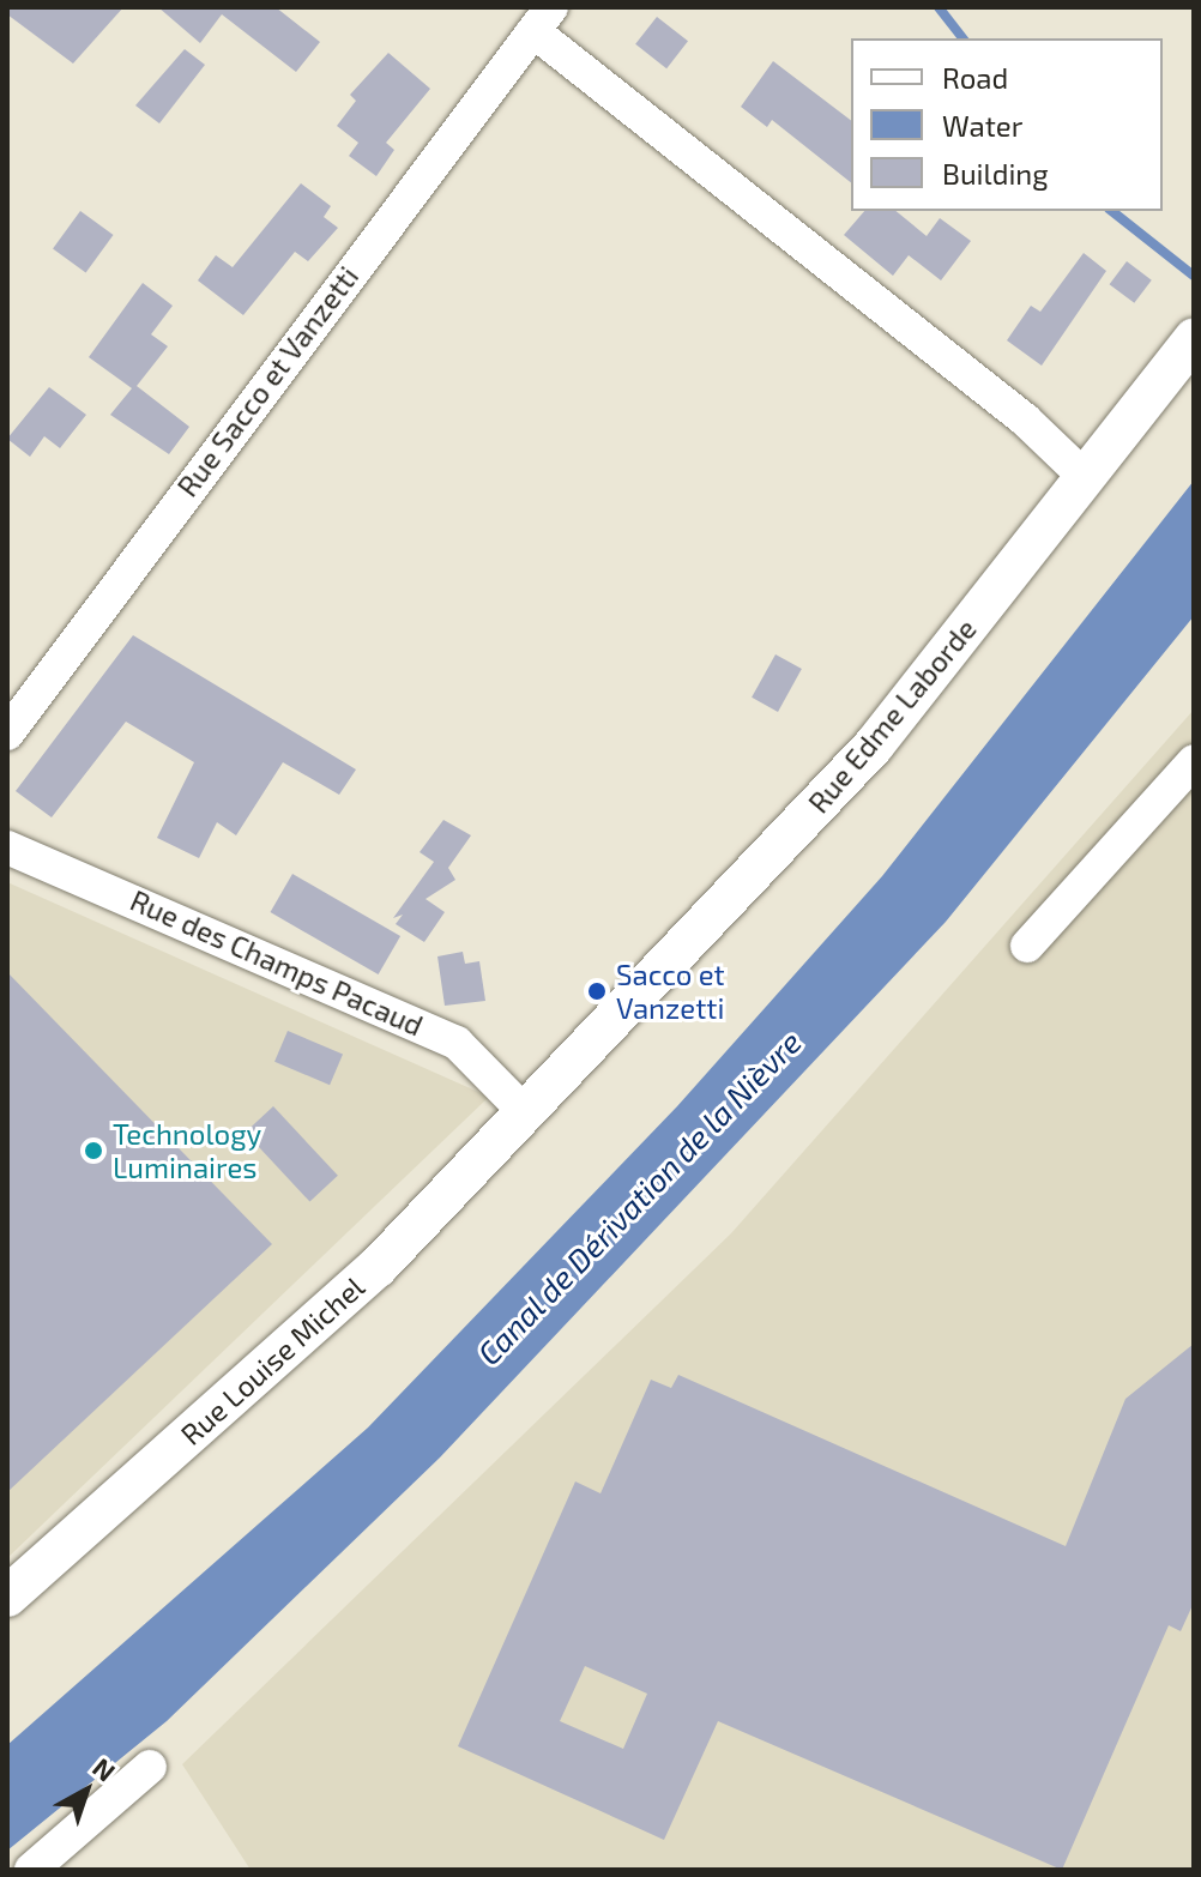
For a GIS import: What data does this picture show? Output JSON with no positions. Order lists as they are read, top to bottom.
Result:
{
  "streets": {
    "street": [
      "Rue Sacco et Vanzetti",
      "Rue Edme Laborde",
      "Rue des Champs Pacaud",
      "Rue Louise Michel"
    ]
  },
  "crossings": [
    ["Rue Sacco et Vanzetti", "Rue Edme Laborde"],
    ["Rue Edme Laborde", "Rue des Champs Pacaud"],
    ["Rue Edme Laborde", "Rue Louise Michel"],
    ["Rue des Champs Pacaud", "Rue Louise Michel"]
  ],
  "water": ["Canal de Dérivation de la Nièvre"],
  "places": ["Sacco et Vanzetti", "Technology Luminaires"],
  "legend": ["Road", "Water", "Building"],
  "north": "top right"
}
